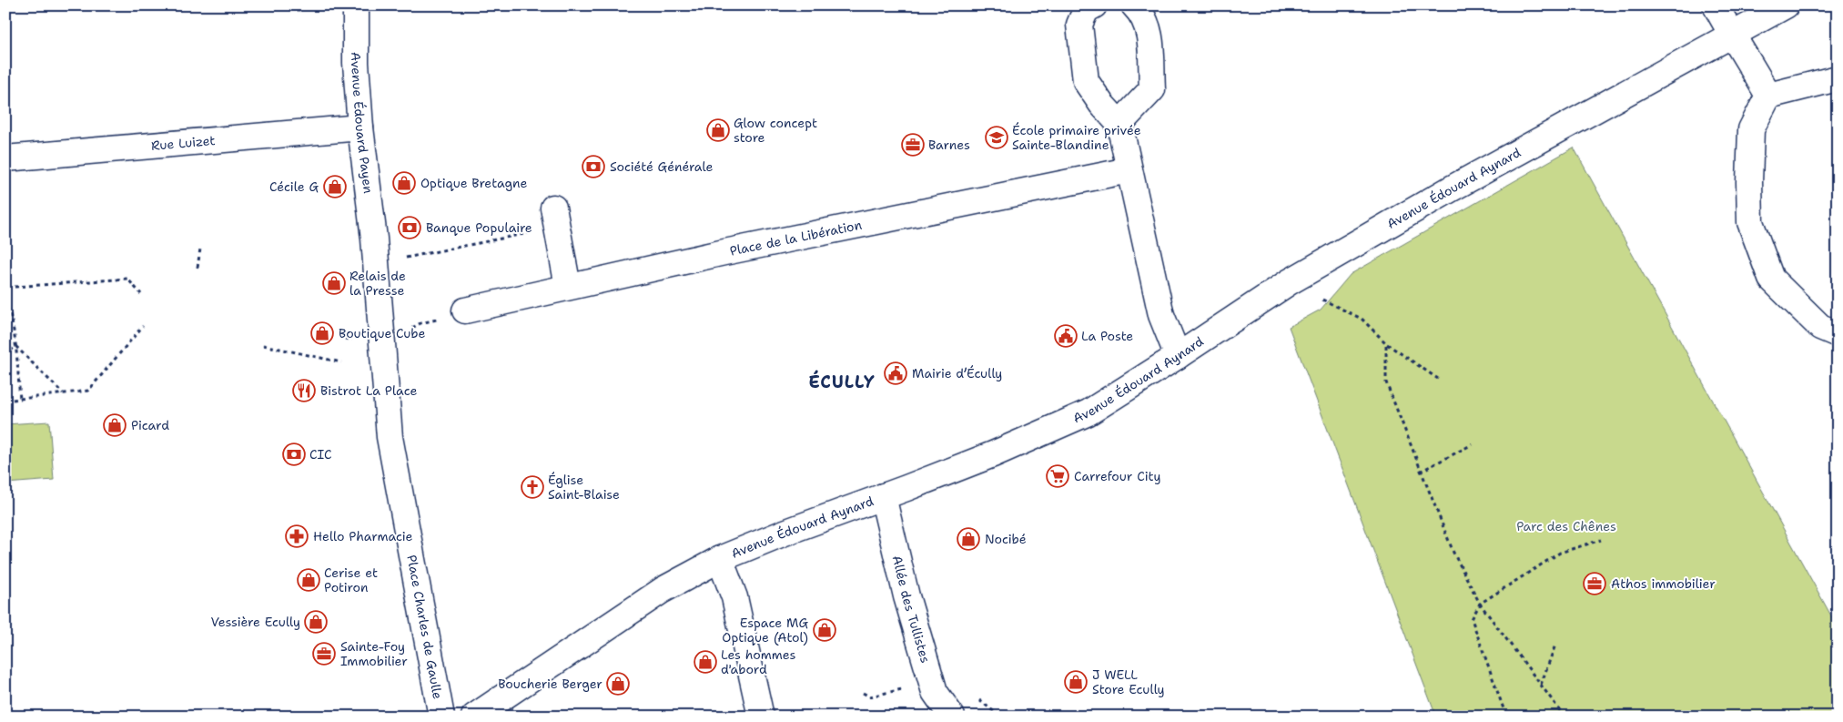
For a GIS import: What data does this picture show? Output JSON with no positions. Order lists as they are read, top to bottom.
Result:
{
  "streets": {
    "street": [
      "Avenue Édouard Payen",
      "Rue Luizet",
      "Avenue Édouard Aynard",
      "Place de la Libération",
      "Allée des Tullistes",
      "Place Charles de Gaulle"
    ]
  },
  "crossings": [
    ["Avenue Édouard Payen", "Rue Luizet"],
    ["Avenue Édouard Payen", "Place Charles de Gaulle"],
    ["Avenue Édouard Aynard", "Allée des Tullistes"]
  ],
  "districts": ["ÉCULLY"],
  "parks": ["Parc des Chênes"],
  "places": {
    "shop": [
      "Glow concept store",
      "Optique Bretagne",
      "Cécile G",
      "Relais de la Presse",
      "Boutique Cube",
      "Picard",
      "Nocibé",
      "Cerise et Potiron",
      "Vessière Ecully",
      "Espace MG Optique (Atol)",
      "Les hommes d'abord",
      "J WELL Store Ecully",
      "Boucherie Berger"
    ],
    "school or university": ["École primaire privée Sainte-Blandine"],
    "office": ["Barnes", "Athos immobilier", "Sainte-Foy Immobilier"],
    "bank": ["Société Générale", "Banque Populaire", "CIC"],
    "public building": ["La Poste", "Mairie d’Écully"],
    "restaurant": ["Bistrot La Place"],
    "supermarket": ["Carrefour City"],
    "church": ["Église Saint-Blaise"],
    "pharmacy": ["Hello Pharmacie"]
  }
}
